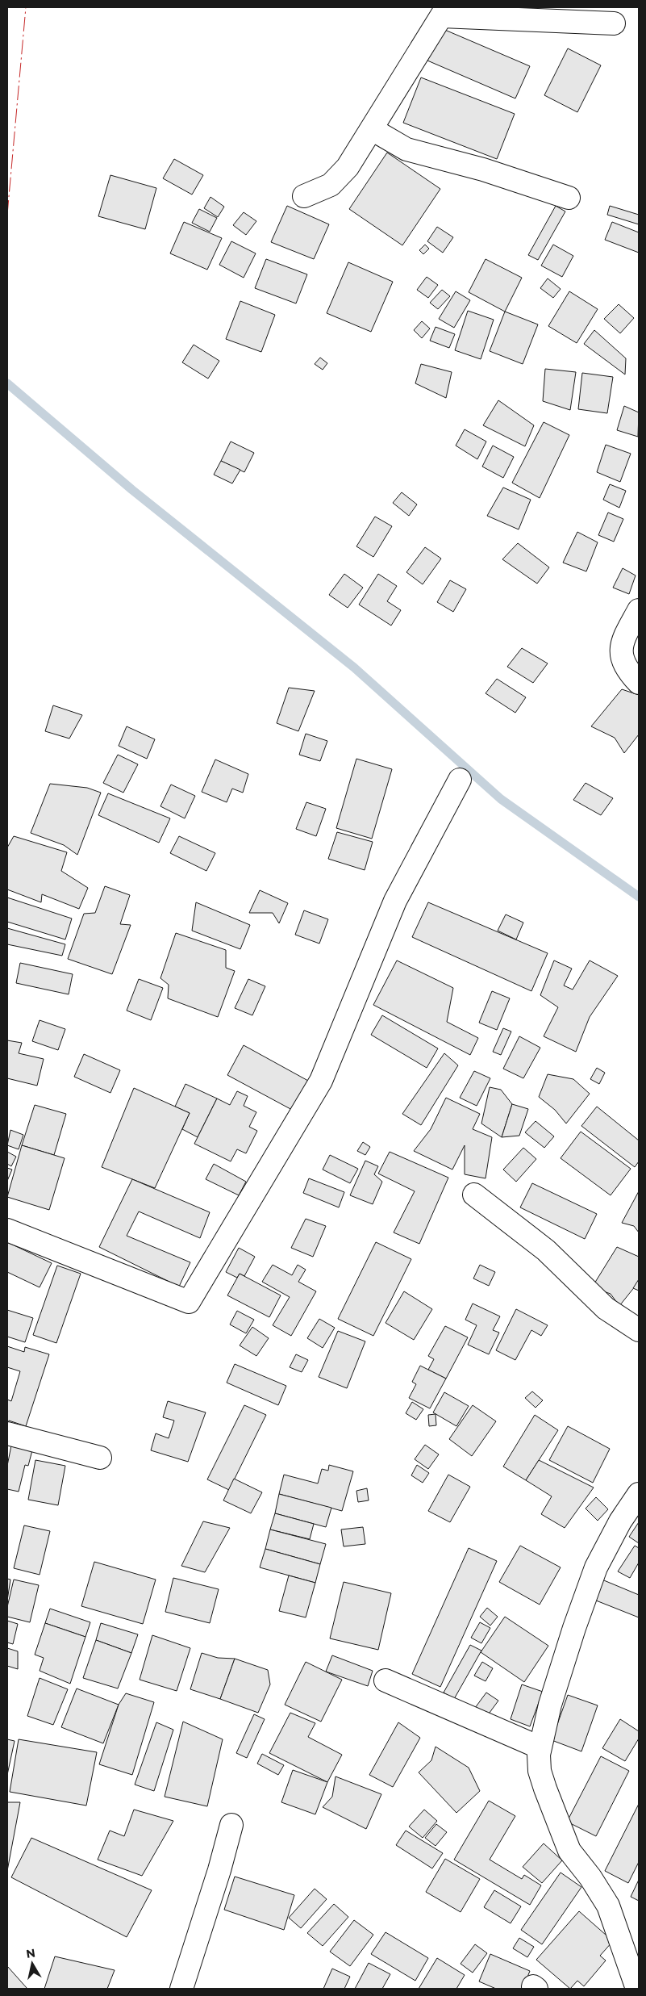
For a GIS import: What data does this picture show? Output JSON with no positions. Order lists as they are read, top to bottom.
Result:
{
  "north": "top"
}
